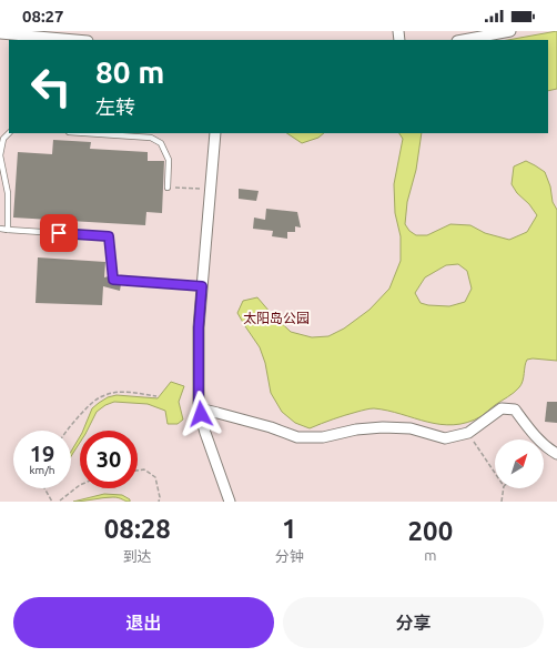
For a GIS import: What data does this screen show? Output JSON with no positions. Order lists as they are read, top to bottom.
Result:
{
  "parks": ["太阳岛公园"],
  "north": "top right",
  "page": {
    "status": "08:27",
    "turn": ["80 m", "左转"],
    "speed": "19 km/h",
    "limit": "30",
    "eta": [
      "08:28",
      "到达",
      "1",
      "分钟",
      "200",
      "m"
    ],
    "buttons": ["退出", "分享"]
  }
}
